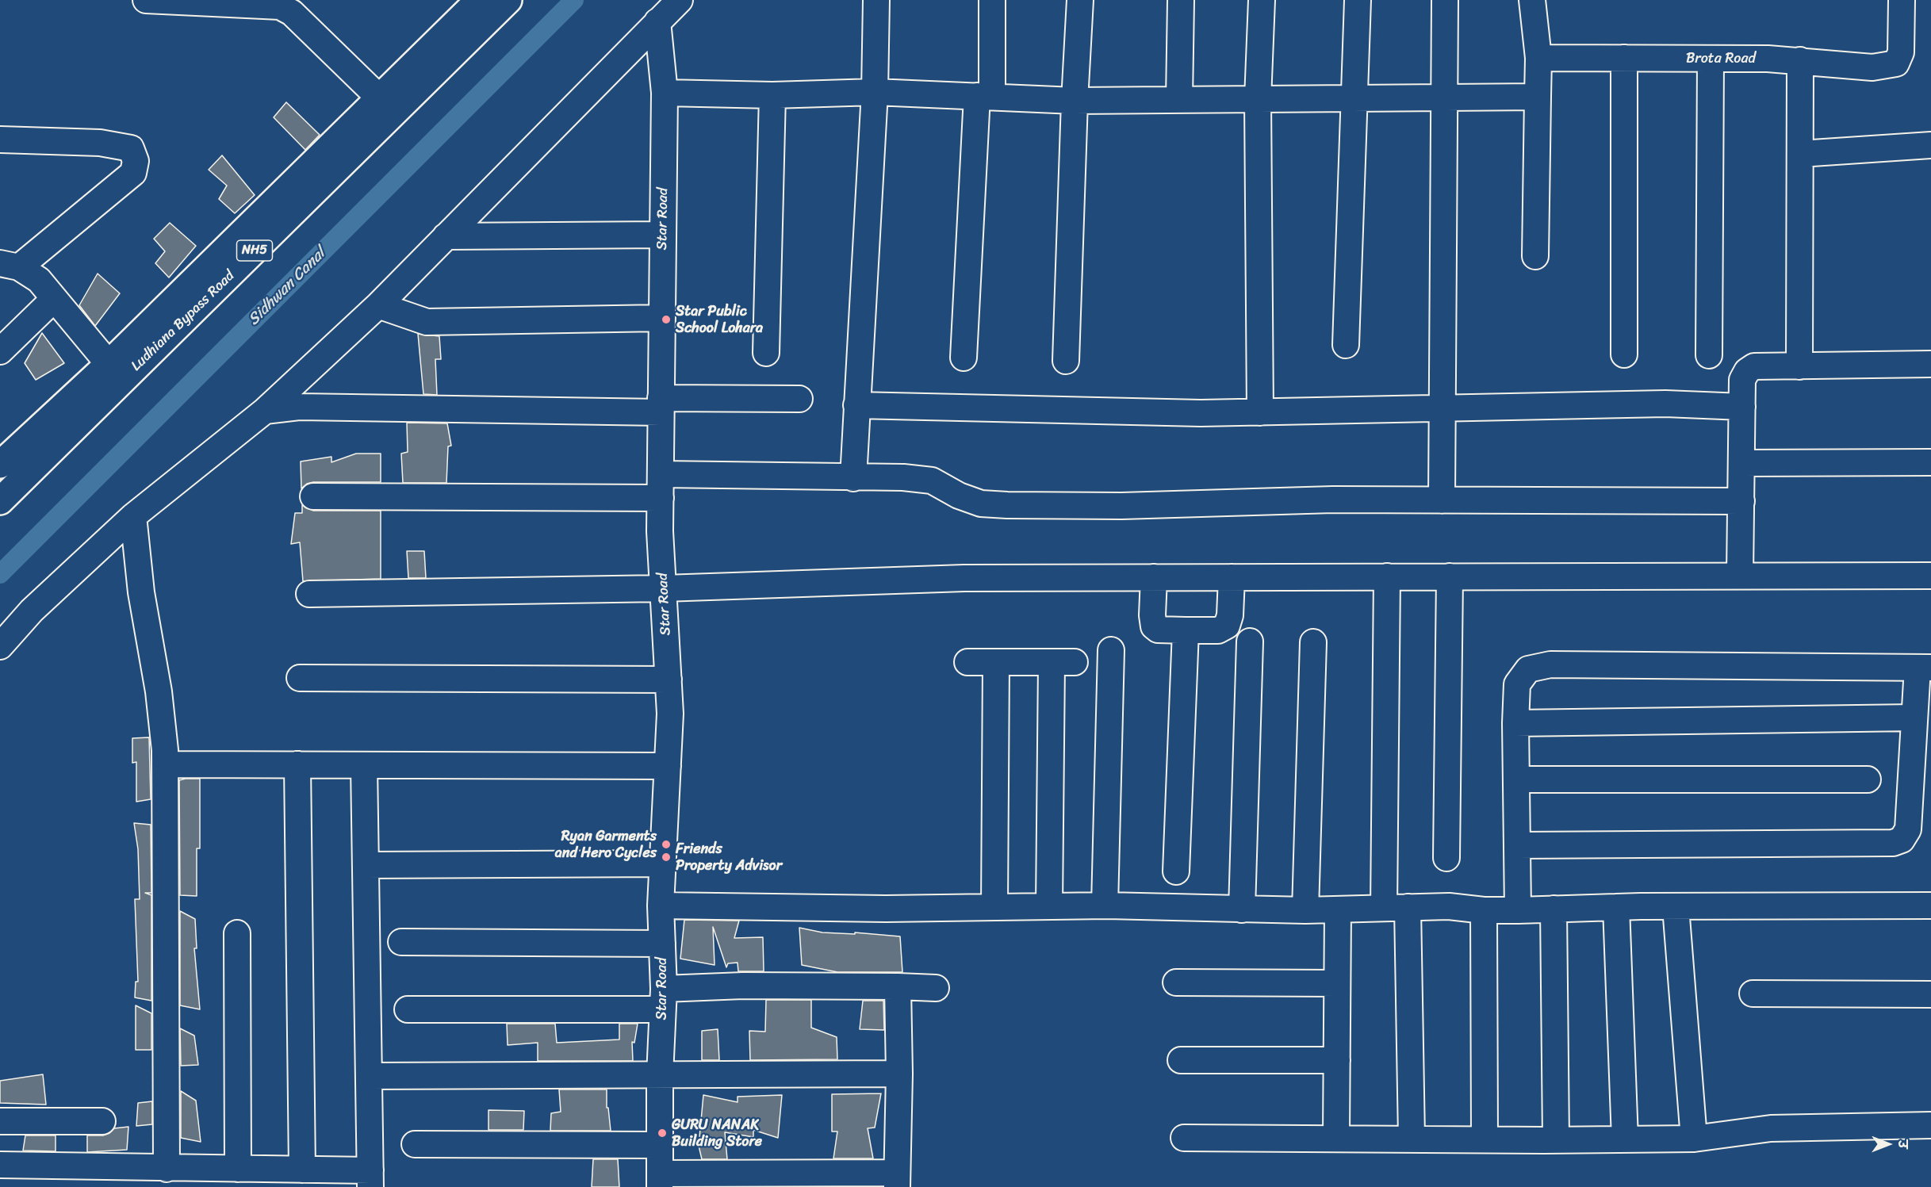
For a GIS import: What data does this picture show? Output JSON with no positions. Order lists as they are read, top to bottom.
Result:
{
  "streets": {
    "highway": ["NH5", "Ludhiana Bypass Road"],
    "street": ["Brota Road", "Star Road"]
  },
  "water": ["Sidhwan Canal"],
  "places": [
    "Star Public School Lohara",
    "Ryan Garments and Hero Cycles",
    "Friends Property Advisor",
    "GURU NANAK Building Store"
  ],
  "north": "right"
}
